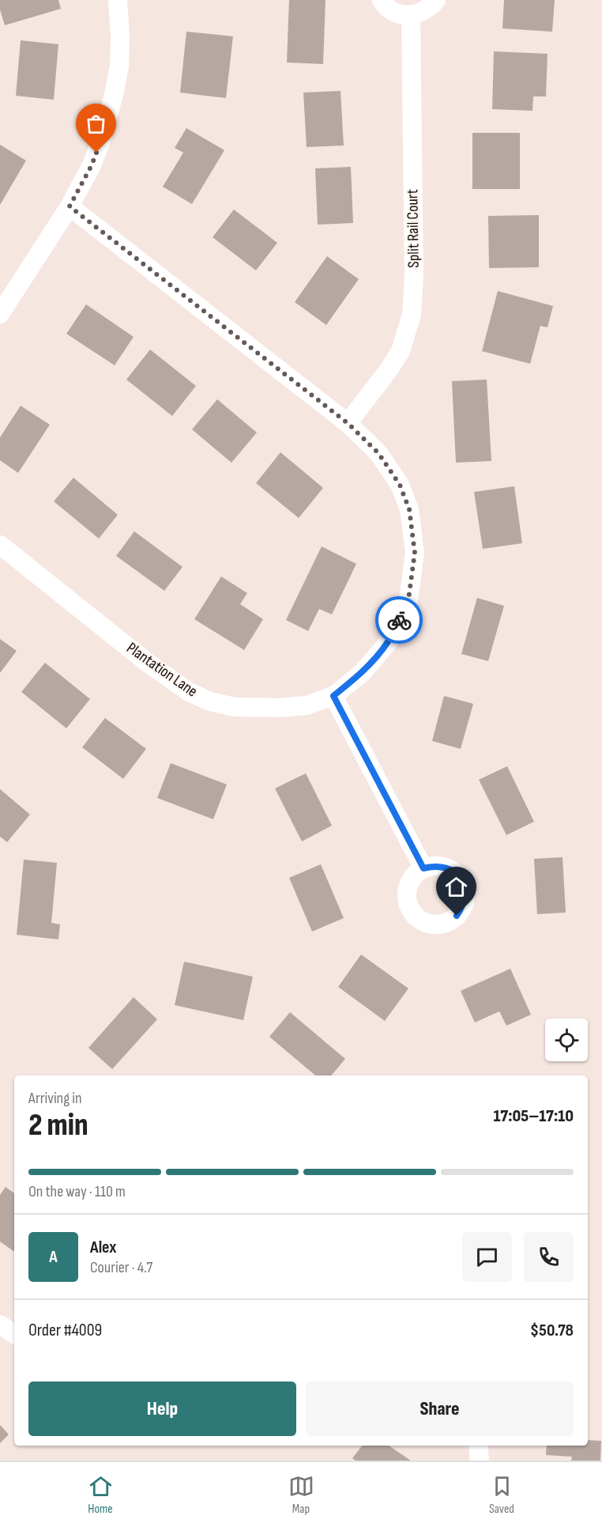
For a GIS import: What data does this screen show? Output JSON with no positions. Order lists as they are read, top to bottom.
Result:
{
  "streets": {
    "street": ["Split Rail Court", "Plantation Lane"]
  },
  "crossings": [
    ["Split Rail Court", "Plantation Lane"]
  ],
  "page": {
    "heading": ["2 min", "Arriving in", "17:05–17:10"],
    "panel": [
      "Alex",
      "Courier · 4.7",
      "Order #4009",
      "$50.78"
    ],
    "bar": "On the way · 110 m",
    "round": "A",
    "buttons": ["Help", "Share"],
    "tabs": ["Home", "Map", "Saved"]
  }
}
